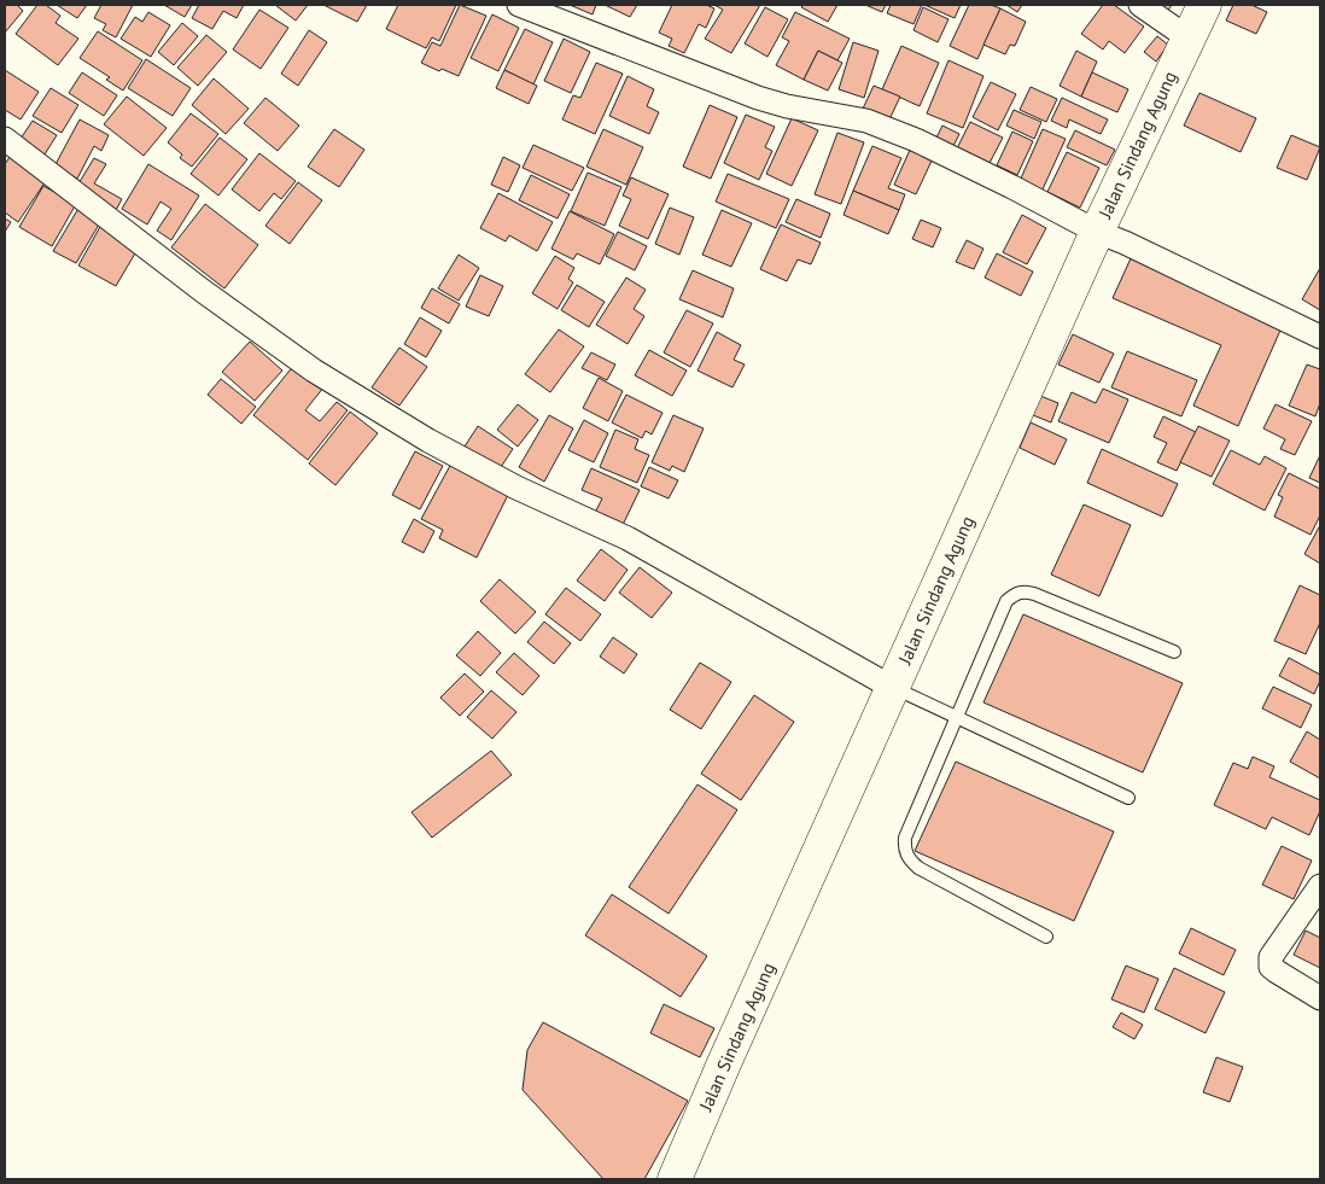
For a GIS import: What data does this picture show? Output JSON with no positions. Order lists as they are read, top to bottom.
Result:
{
  "streets": {
    "main road": ["Jalan Sindang Agung"]
  }
}
